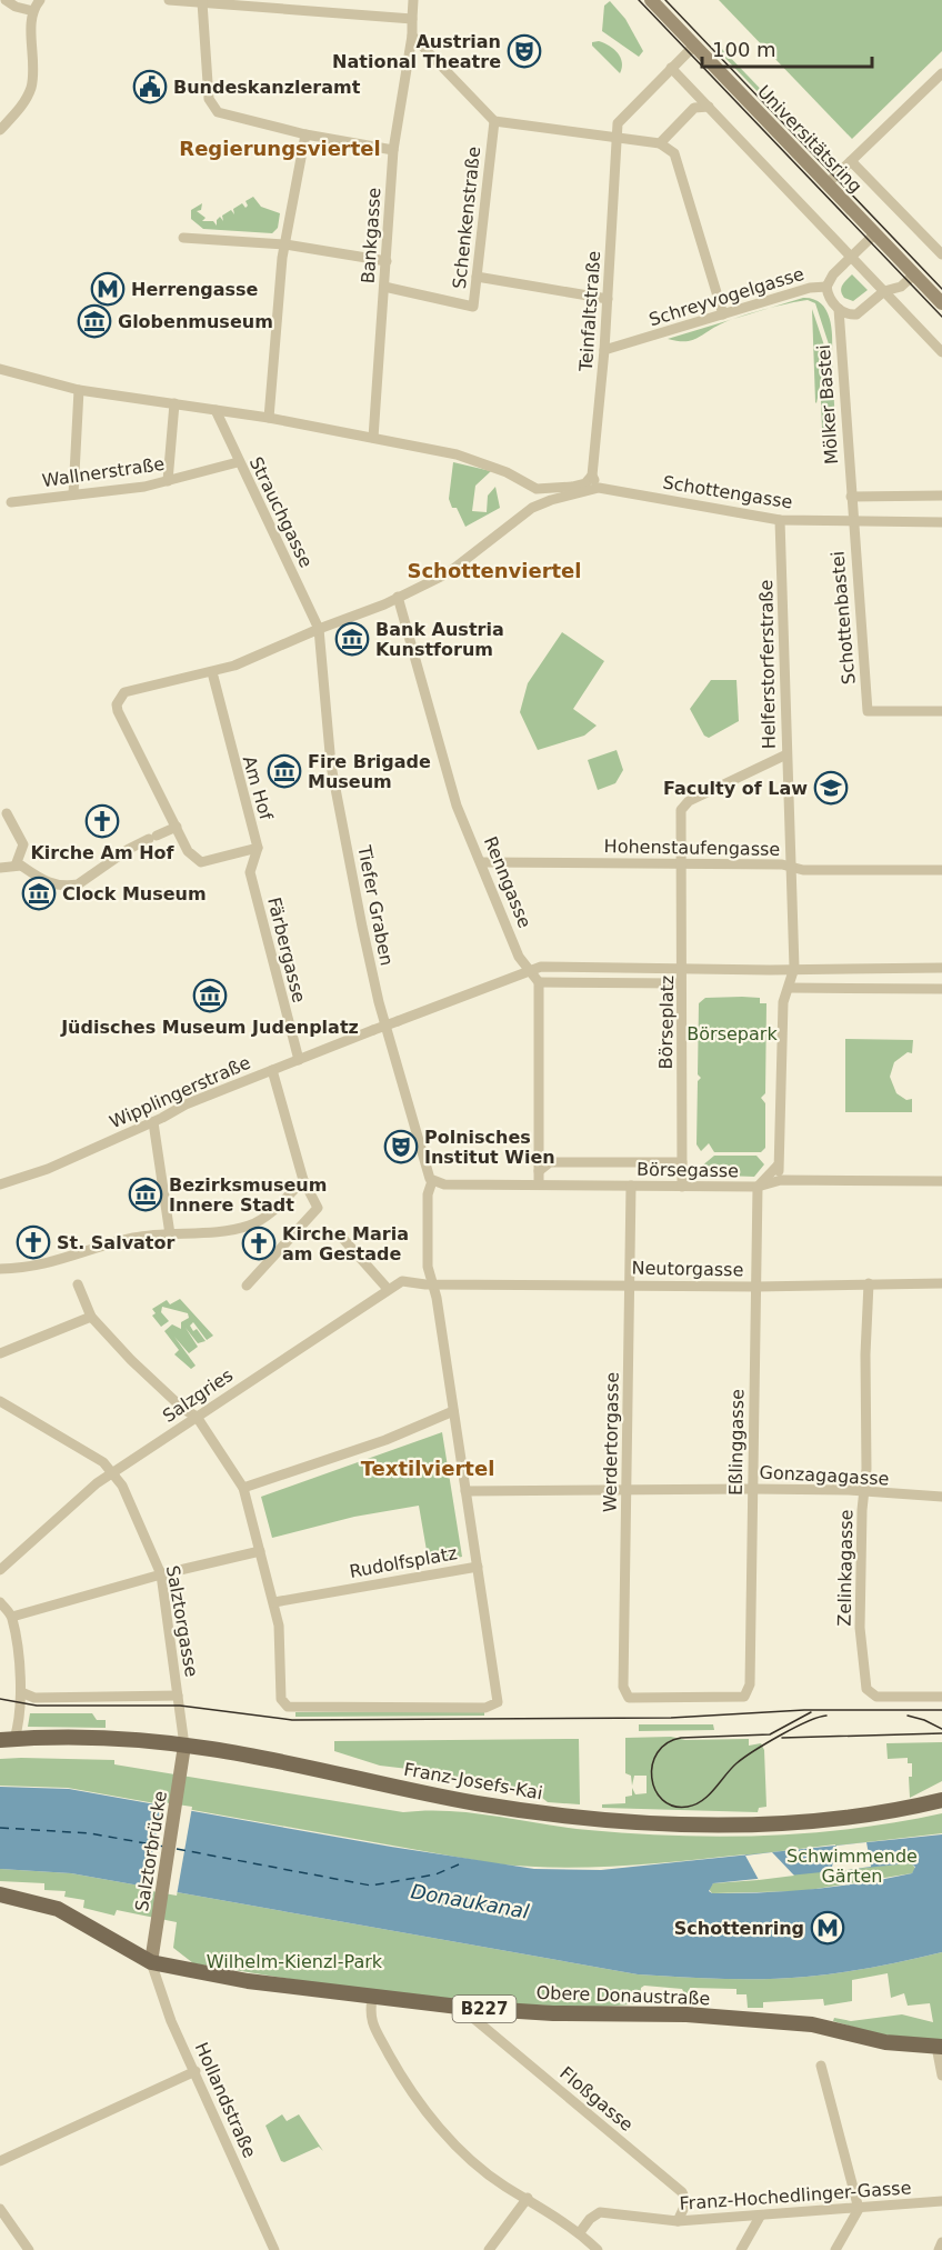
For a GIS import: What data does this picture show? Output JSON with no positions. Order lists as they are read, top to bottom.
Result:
{
  "streets": {
    "main road": [
      "Universitätsring",
      "Franz-Josefs-Kai",
      "Salztorbrücke",
      "Obere Donaustraße",
      "B227"
    ],
    "street": [
      "Schenkenstraße",
      "Bankgasse",
      "Schreyvogelgasse",
      "Teinfaltstraße",
      "Mölker Bastei",
      "Wallnerstraße",
      "Schottengasse",
      "Strauchgasse",
      "Schottenbastei",
      "Helferstorferstraße",
      "Am Hof",
      "Hohenstaufengasse",
      "Renngasse",
      "Tiefer Graben",
      "Färbergasse",
      "Börseplatz",
      "Wipplingerstraße",
      "Börsegasse",
      "Neutorgasse",
      "Salzgries",
      "Werdertorgasse",
      "Eßlinggasse",
      "Gonzagagasse",
      "Rudolfsplatz",
      "Zelinkagasse",
      "Salztorgasse",
      "Floßgasse",
      "Hollandstraße",
      "Franz-Hochedlinger-Gasse"
    ]
  },
  "crossings": [
    ["Universitätsring", "Schreyvogelgasse"],
    ["Schenkenstraße", "Bankgasse"],
    ["Schreyvogelgasse", "Teinfaltstraße"],
    ["Schreyvogelgasse", "Mölker Bastei"],
    ["Wallnerstraße", "Strauchgasse"],
    ["Schottengasse", "Schottenbastei"],
    ["Schottengasse", "Helferstorferstraße"],
    ["Strauchgasse", "Tiefer Graben"],
    ["Helferstorferstraße", "Hohenstaufengasse"],
    ["Helferstorferstraße", "Börseplatz"],
    ["Am Hof", "Färbergasse"],
    ["Hohenstaufengasse", "Renngasse"],
    ["Renngasse", "Wipplingerstraße"],
    ["Tiefer Graben", "Börsegasse"],
    ["Tiefer Graben", "Rudolfsplatz"],
    ["Färbergasse", "Wipplingerstraße"],
    ["Börseplatz", "Börsegasse"],
    ["Börsegasse", "Werdertorgasse"],
    ["Börsegasse", "Eßlinggasse"],
    ["Börsegasse", "Rudolfsplatz"],
    ["Neutorgasse", "Salzgries"],
    ["Neutorgasse", "Werdertorgasse"],
    ["Neutorgasse", "Eßlinggasse"],
    ["Neutorgasse", "Rudolfsplatz"],
    ["Neutorgasse", "Zelinkagasse"],
    ["Salzgries", "Rudolfsplatz"],
    ["Salzgries", "Salztorgasse"],
    ["Werdertorgasse", "Eßlinggasse"],
    ["Werdertorgasse", "Gonzagagasse"],
    ["Eßlinggasse", "Gonzagagasse"],
    ["Gonzagagasse", "Rudolfsplatz"],
    ["Gonzagagasse", "Zelinkagasse"],
    ["Salztorgasse", "Franz-Josefs-Kai"],
    ["Salztorgasse", "Salztorbrücke"],
    ["Franz-Josefs-Kai", "Salztorbrücke"],
    ["Salztorbrücke", "Obere Donaustraße"],
    ["Salztorbrücke", "Hollandstraße"],
    ["Obere Donaustraße", "Floßgasse"],
    ["Obere Donaustraße", "Hollandstraße"],
    ["Floßgasse", "Franz-Hochedlinger-Gasse"]
  ],
  "districts": ["Regierungsviertel", "Schottenviertel", "Textilviertel"],
  "water": ["Donaukanal"],
  "parks": ["Börsepark", "Schwimmende Gärten", "Wilhelm-Kienzl-Park"],
  "places": {
    "theatre": ["Austrian National Theatre", "Polnisches Institut Wien"],
    "public building": ["Bundeskanzleramt"],
    "metro station": ["Herrengasse", "Schottenring"],
    "museum": [
      "Globenmuseum",
      "Bank Austria Kunstforum",
      "Fire Brigade Museum",
      "Clock Museum",
      "Jüdisches Museum Judenplatz",
      "Bezirksmuseum Innere Stadt"
    ],
    "school or university": ["Faculty of Law"],
    "church": ["Kirche Am Hof", "St. Salvator", "Kirche Maria am Gestade"]
  },
  "scale_bar": "100 m"
}
